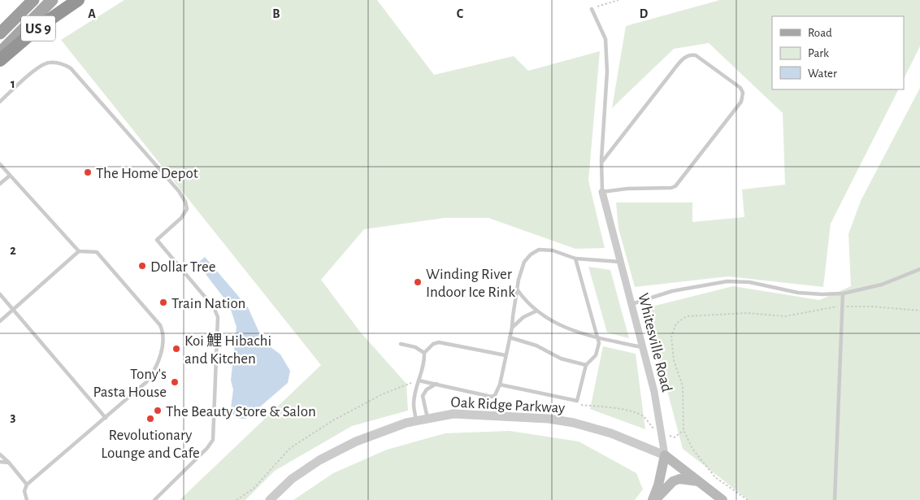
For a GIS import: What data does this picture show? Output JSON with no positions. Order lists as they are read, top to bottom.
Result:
{
  "streets": {
    "highway": ["US 9"],
    "main road": ["Whitesville Road", "Oak Ridge Parkway"]
  },
  "crossings": [
    ["Whitesville Road", "Oak Ridge Parkway"]
  ],
  "places": [
    "The Home Depot",
    "Dollar Tree",
    "Winding River Indoor Ice Rink",
    "Train Nation",
    "Koi 鯉 Hibachi and Kitchen",
    "Tony's Pasta House",
    "The Beauty Store & Salon",
    "Revolutionary Lounge and Cafe"
  ],
  "legend": ["Road", "Park", "Water"],
  "grid": {
    "columns": [
      "A",
      "B",
      "C",
      "D"
    ],
    "rows": ["1", "2", "3"]
  }
}
